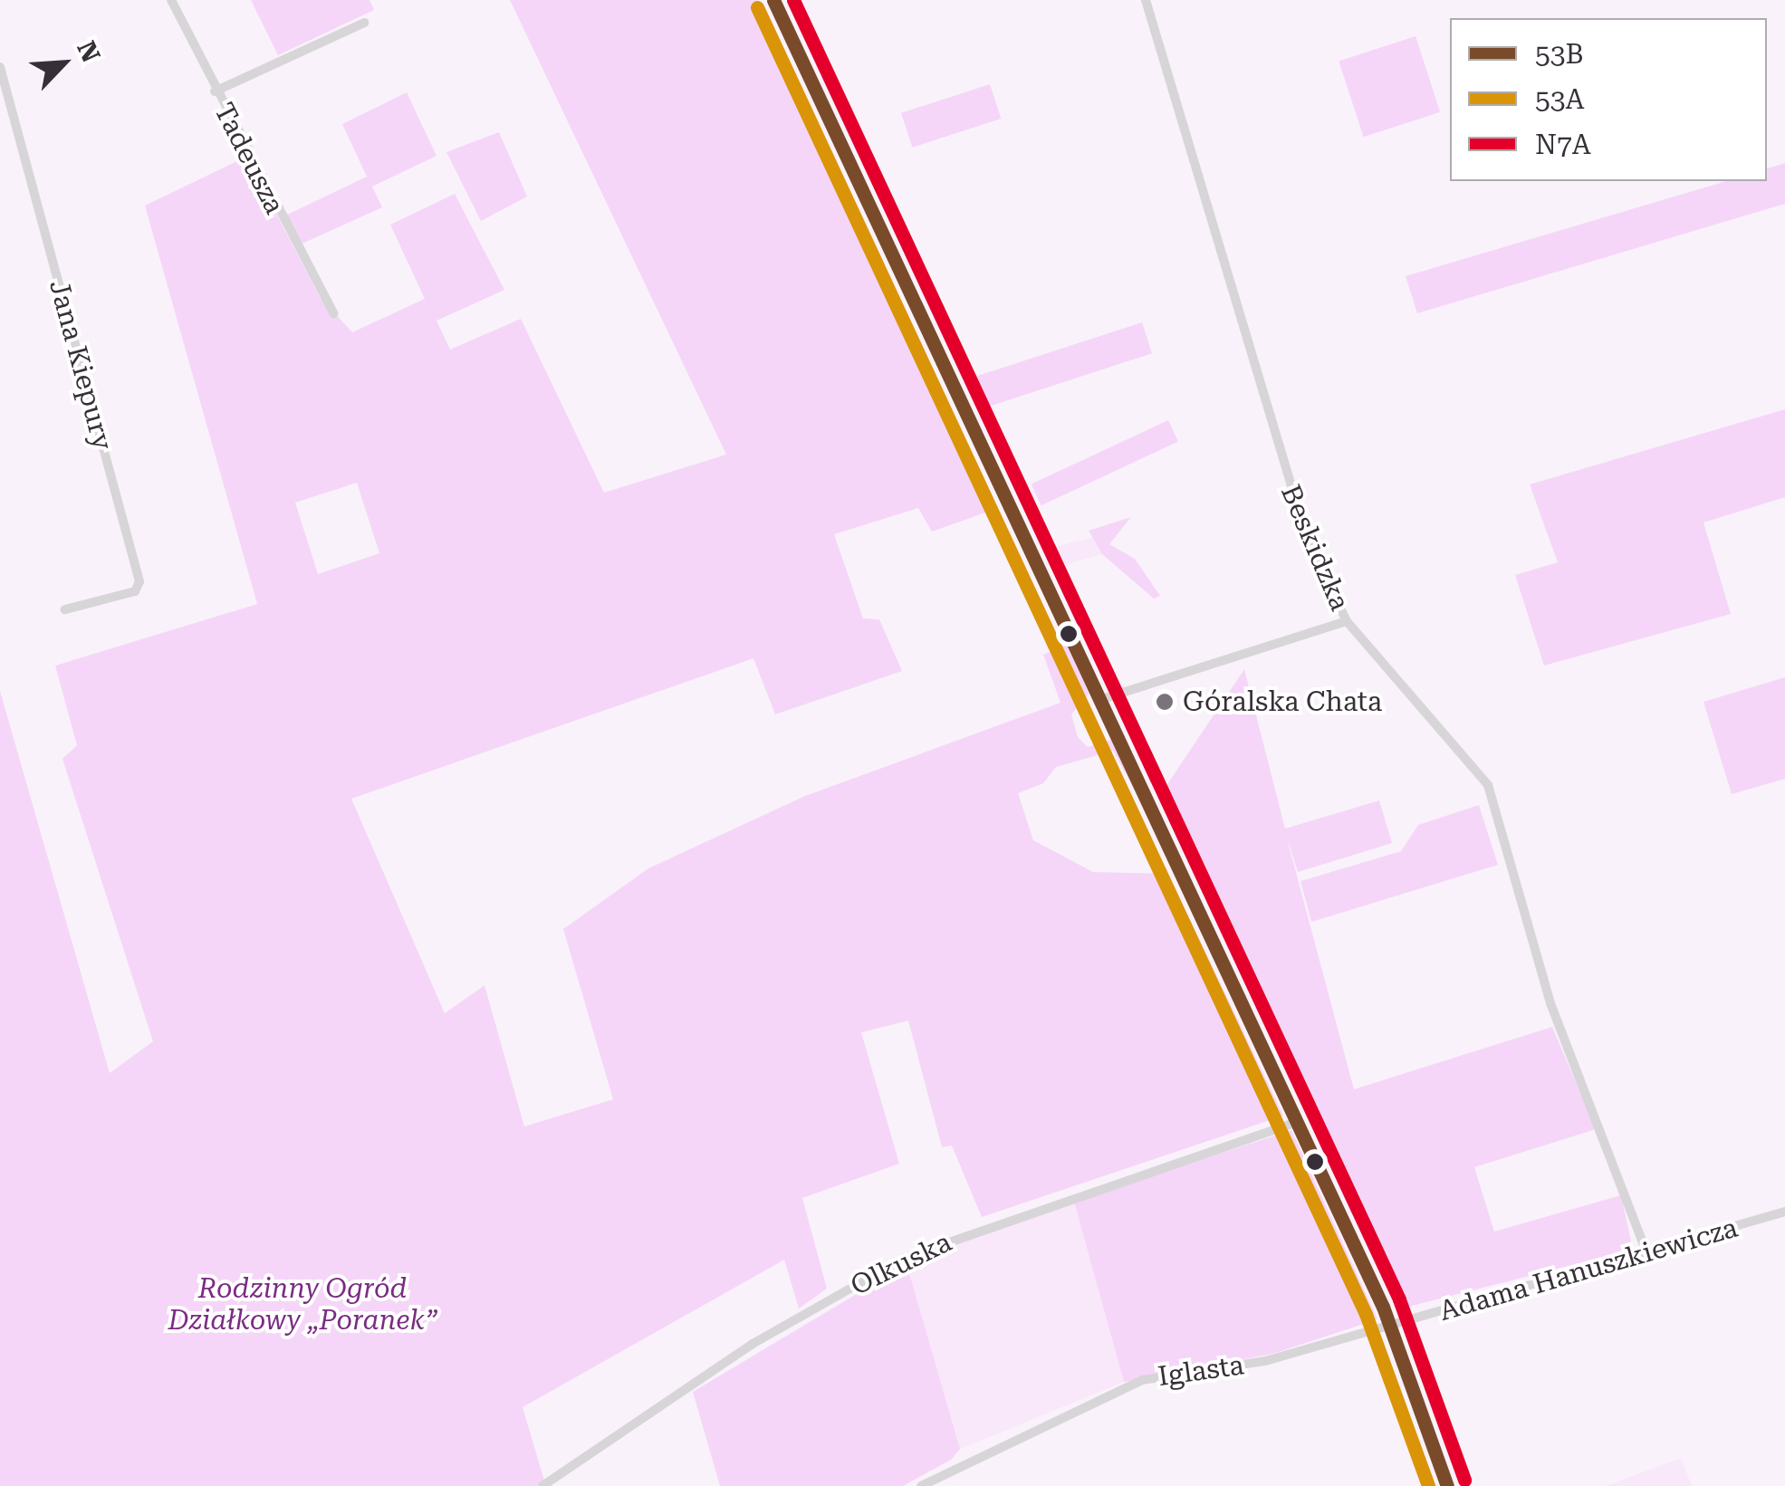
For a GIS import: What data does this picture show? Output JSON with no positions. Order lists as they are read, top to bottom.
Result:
{
  "streets": {
    "street": [
      "Tadeusza",
      "Jana Kiepury",
      "Beskidzka",
      "Olkuska",
      "Adama Hanuszkiewicza",
      "Iglasta"
    ]
  },
  "crossings": [
    ["Beskidzka", "Adama Hanuszkiewicza"],
    ["Adama Hanuszkiewicza", "Iglasta"]
  ],
  "parks": ["Rodzinny Ogród Działkowy „Poranek”"],
  "places": ["Góralska Chata"],
  "lines": ["transit line 53B", "transit line N7A", "transit line 53A"],
  "legend": ["53B", "53A", "N7A"],
  "north": "top right"
}
